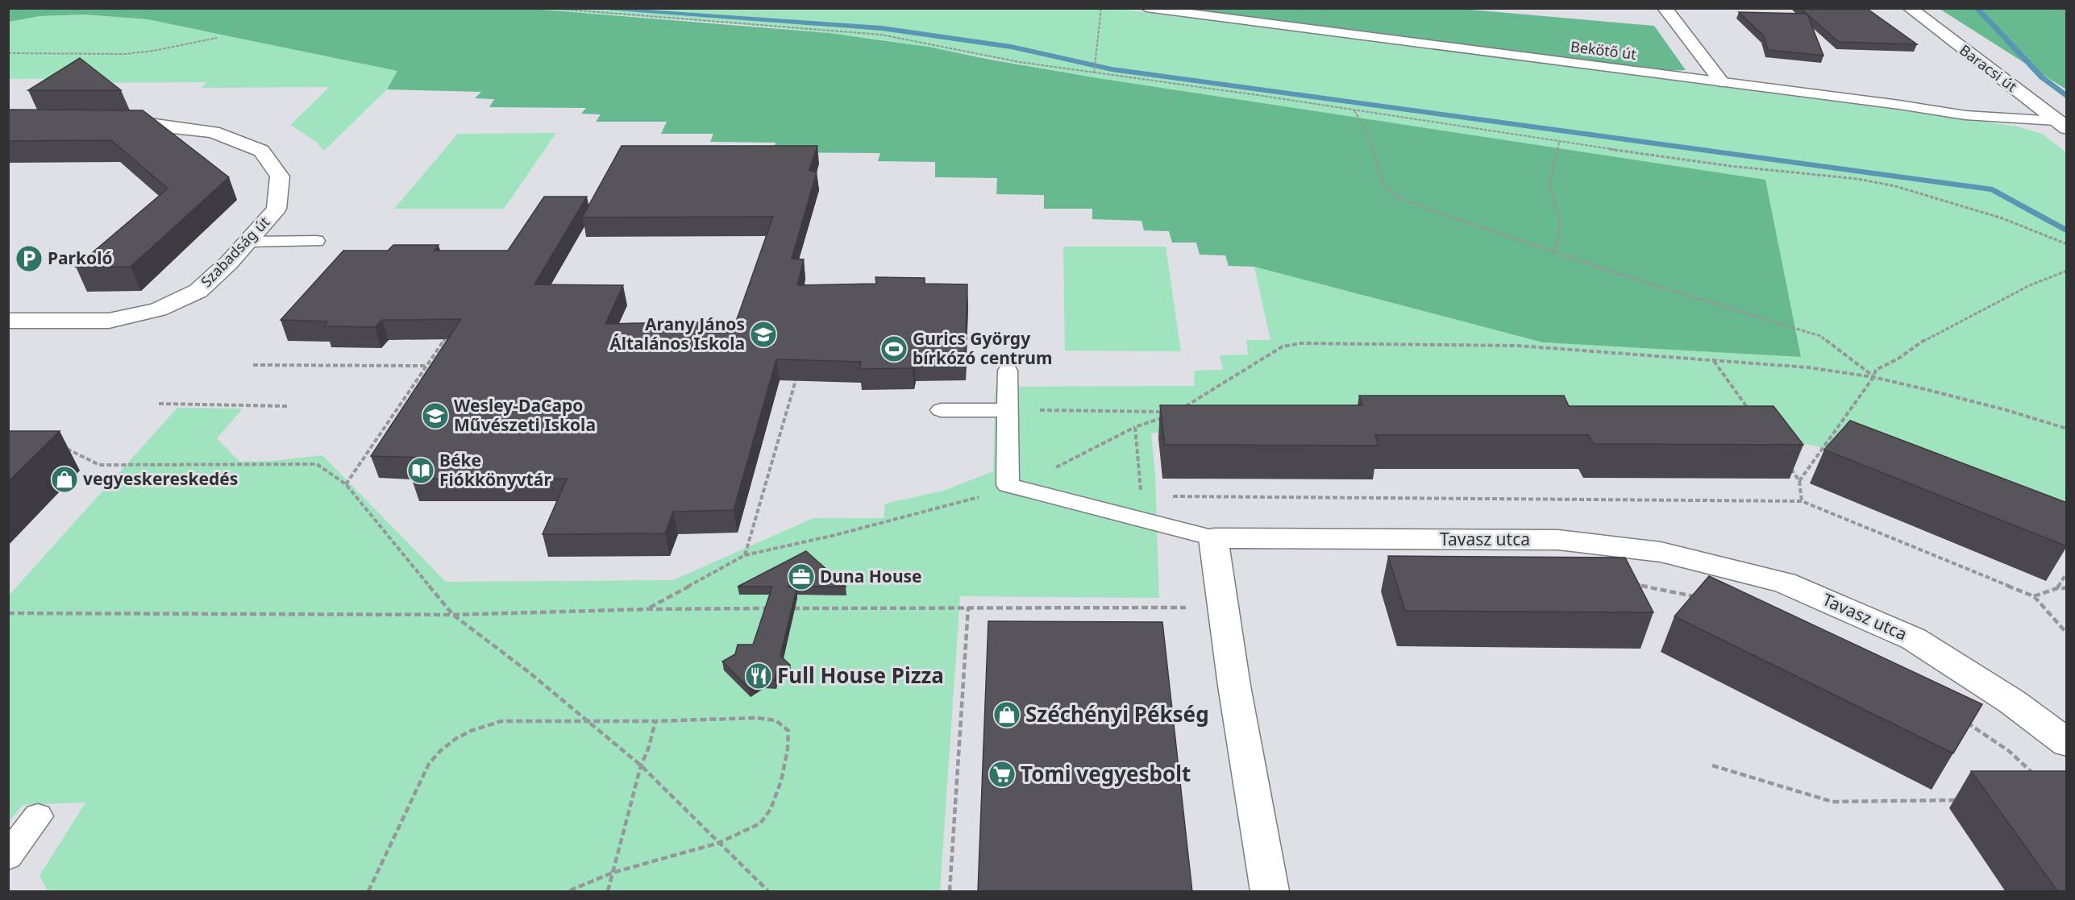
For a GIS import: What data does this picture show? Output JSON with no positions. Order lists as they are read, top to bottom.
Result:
{
  "streets": {
    "street": ["Baracsi út", "Szabadság út", "Tavasz utca"],
    "lane": ["Bekötő út"]
  },
  "crossings": [
    ["Bekötő út", "Baracsi út"]
  ],
  "places": {
    "parking": ["Parkoló"],
    "school or university": ["Arany János Általános Iskola", "Wesley-DaCapo Művészeti Iskola"],
    "sports": ["Gurics György bírkózó centrum"],
    "library": ["Béke Fiókkönyvtár"],
    "shop": ["vegyeskereskedés", "Széchényi Pékség"],
    "office": ["Duna House"],
    "restaurant": ["Full House Pizza"],
    "supermarket": ["Tomi vegyesbolt"]
  }
}
